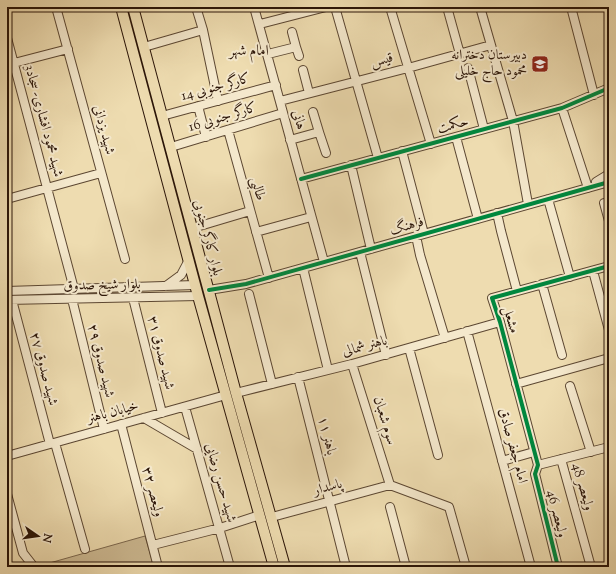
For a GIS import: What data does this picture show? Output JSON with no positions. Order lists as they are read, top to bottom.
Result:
{
  "streets": {
    "main road": ["بلوار کارگر جنوبی"],
    "street": [
      "قیس",
      "کارگر جنوبی 14",
      "کارگر جنوبی 16",
      "هانی",
      "شهید محمود افشاری- سجاد3",
      "حکمت",
      "شهید یزدانی",
      "طالبی",
      "فرهنگ",
      "بلوار شیخ صدوق",
      "مشعل",
      "باهنر شمالی",
      "شهید صدوق ۳۱",
      "شهید صدوق ۲۹",
      "شهید صدوق ۲۷",
      "خیابان باهنر",
      "سوم شعبان",
      "باهنر ۱۱",
      "امام جعفر صادق",
      "شهید حسن رضایی",
      "ولیعصر 48",
      "پاسدار",
      "ولیعصر ۳۲",
      "ولیعصر 46"
    ]
  },
  "crossings": [
    ["قیس", "هانی"],
    ["کارگر جنوبی 14", "هانی"],
    ["کارگر جنوبی 14", "بلوار کارگر جنوبی"],
    ["کارگر جنوبی 16", "هانی"],
    ["کارگر جنوبی 16", "طالبی"],
    ["کارگر جنوبی 16", "بلوار کارگر جنوبی"],
    ["هانی", "حکمت"],
    ["هانی", "فرهنگ"],
    ["شهید محمود افشاری- سجاد3", "بلوار شیخ صدوق"],
    ["طالبی", "فرهنگ"],
    ["فرهنگ", "بلوار کارگر جنوبی"],
    ["بلوار کارگر جنوبی", "بلوار شیخ صدوق"],
    ["بلوار کارگر جنوبی", "باهنر شمالی"],
    ["بلوار کارگر جنوبی", "خیابان باهنر"],
    ["بلوار کارگر جنوبی", "پاسدار"],
    ["بلوار شیخ صدوق", "شهید صدوق ۳۱"],
    ["بلوار شیخ صدوق", "شهید صدوق ۲۹"],
    ["بلوار شیخ صدوق", "شهید صدوق ۲۷"],
    ["مشعل", "باهنر شمالی"],
    ["مشعل", "ولیعصر 46"],
    ["باهنر شمالی", "خیابان باهنر"],
    ["باهنر شمالی", "سوم شعبان"],
    ["باهنر شمالی", "باهنر ۱۱"],
    ["باهنر شمالی", "امام جعفر صادق"],
    ["شهید صدوق ۳۱", "خیابان باهنر"],
    ["شهید صدوق ۲۹", "خیابان باهنر"],
    ["شهید صدوق ۲۷", "خیابان باهنر"],
    ["خیابان باهنر", "شهید حسن رضایی"],
    ["خیابان باهنر", "ولیعصر ۳۲"],
    ["سوم شعبان", "پاسدار"],
    ["باهنر ۱۱", "پاسدار"]
  ],
  "districts": ["امام شهر"],
  "places": {
    "school or university": ["دبيرستان دخترانه محمود حاج خلیلی"]
  },
  "north": "right"
}
